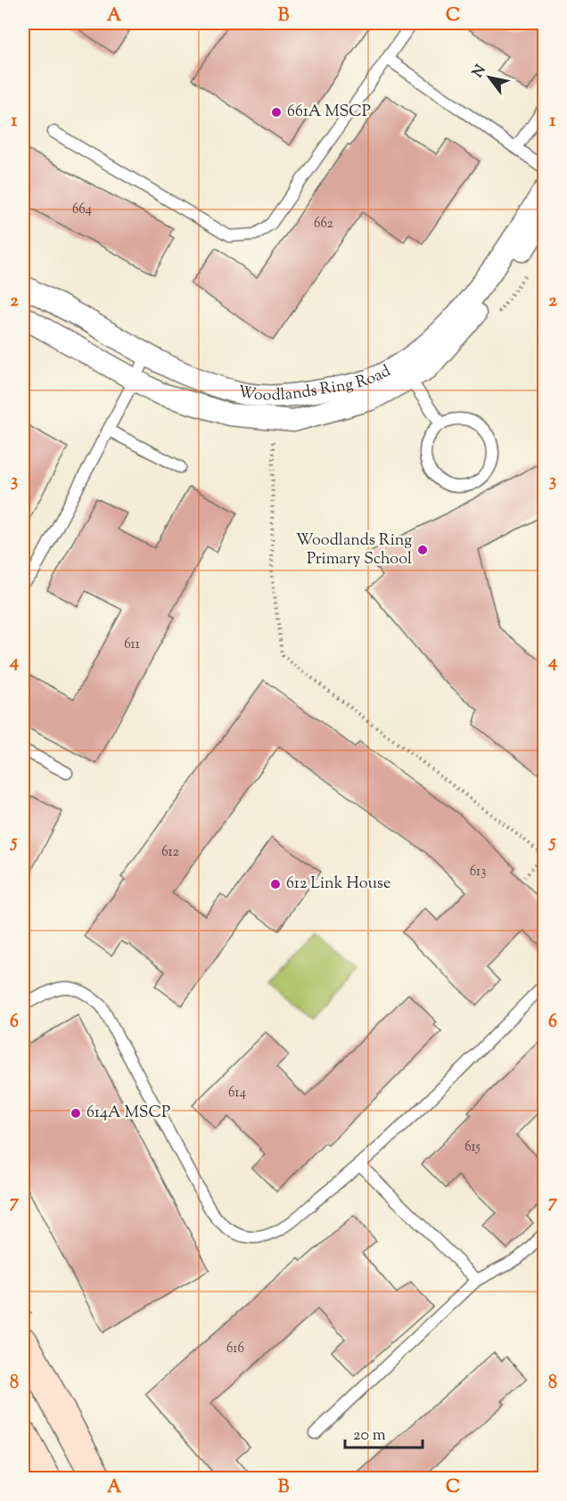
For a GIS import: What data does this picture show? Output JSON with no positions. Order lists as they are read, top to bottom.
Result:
{
  "streets": {
    "street": ["Woodlands Ring Road"]
  },
  "places": [
    "661A MSCP",
    "Woodlands Ring Primary School",
    "612 Link House",
    "614A MSCP"
  ],
  "house_numbers": [
    "664",
    "662",
    "611",
    "612",
    "613",
    "614",
    "615",
    "616"
  ],
  "scale_bar": "20 m",
  "north": "top left",
  "grid": {
    "columns": ["A", "B", "C"],
    "rows": [
      "1",
      "2",
      "3",
      "4",
      "5",
      "6",
      "7",
      "8"
    ]
  }
}
